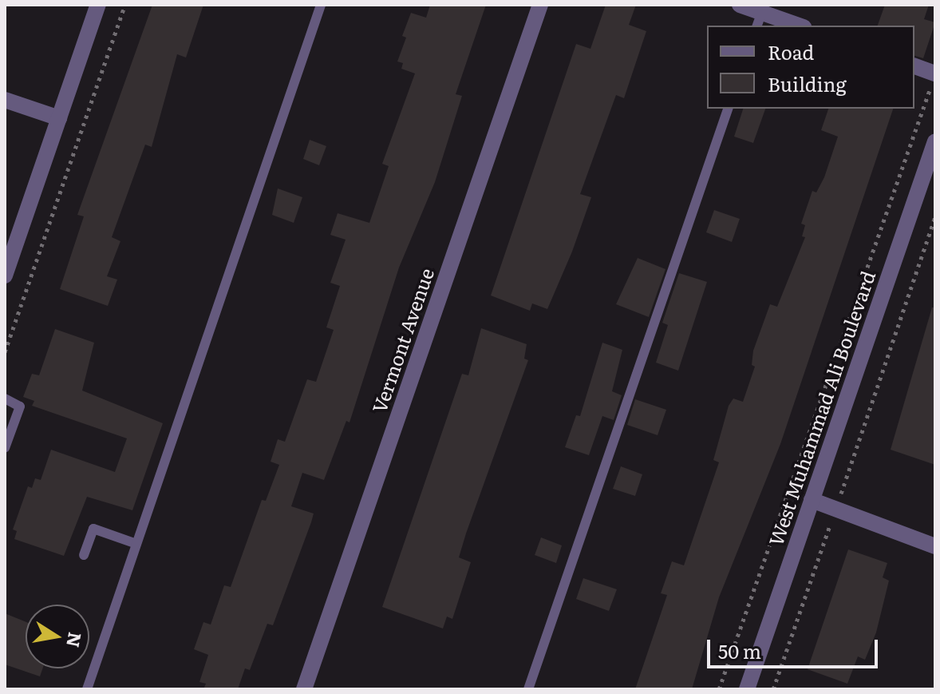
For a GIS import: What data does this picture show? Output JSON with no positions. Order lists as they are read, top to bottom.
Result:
{
  "streets": {
    "street": ["Vermont Avenue", "West Muhammad Ali Boulevard"]
  },
  "legend": ["Road", "Building"],
  "scale_bar": "50 m",
  "north": "right"
}
